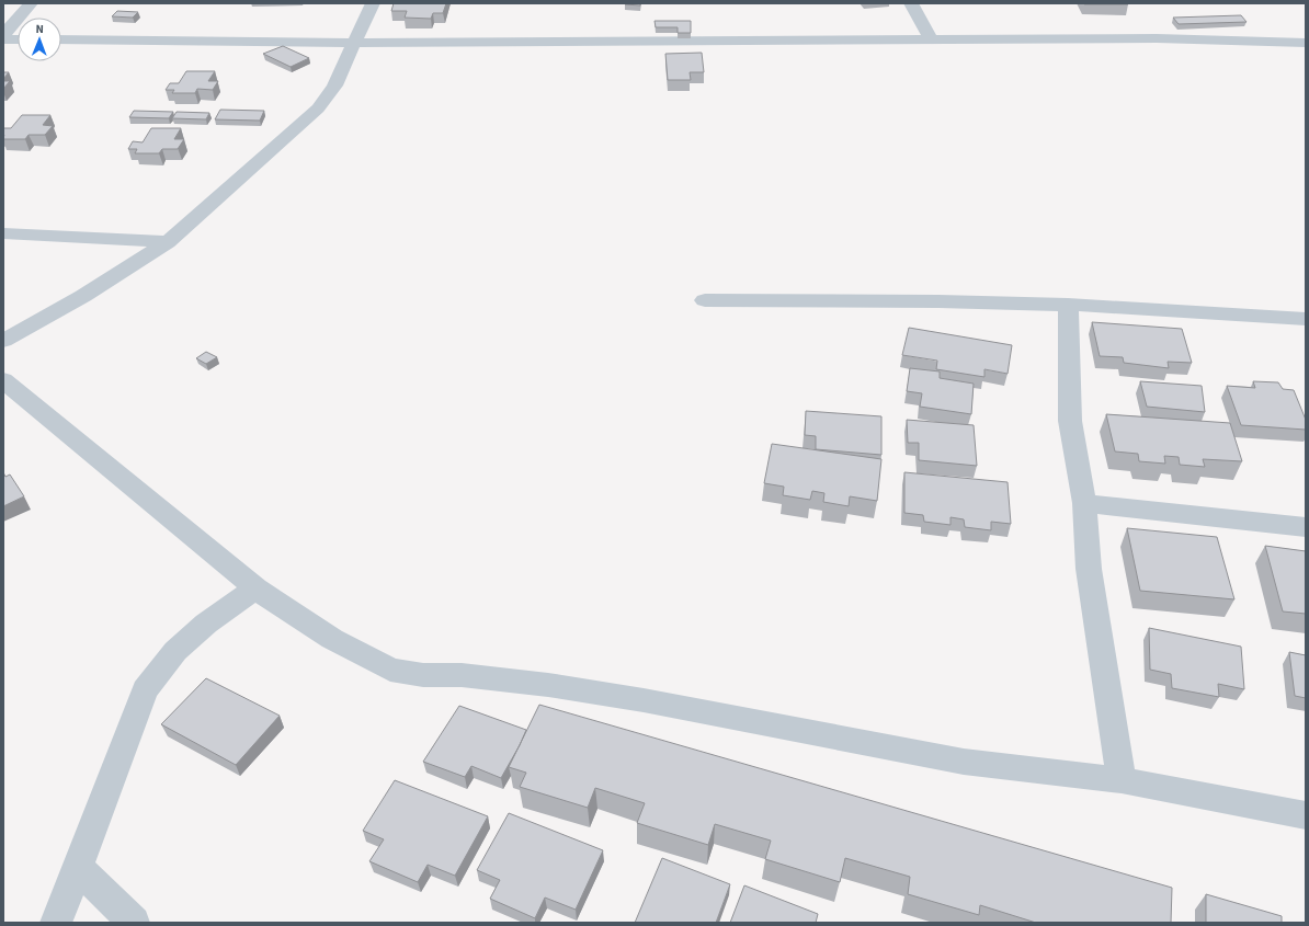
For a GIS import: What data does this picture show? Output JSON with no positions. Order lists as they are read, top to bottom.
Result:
{
  "north": "top"
}
